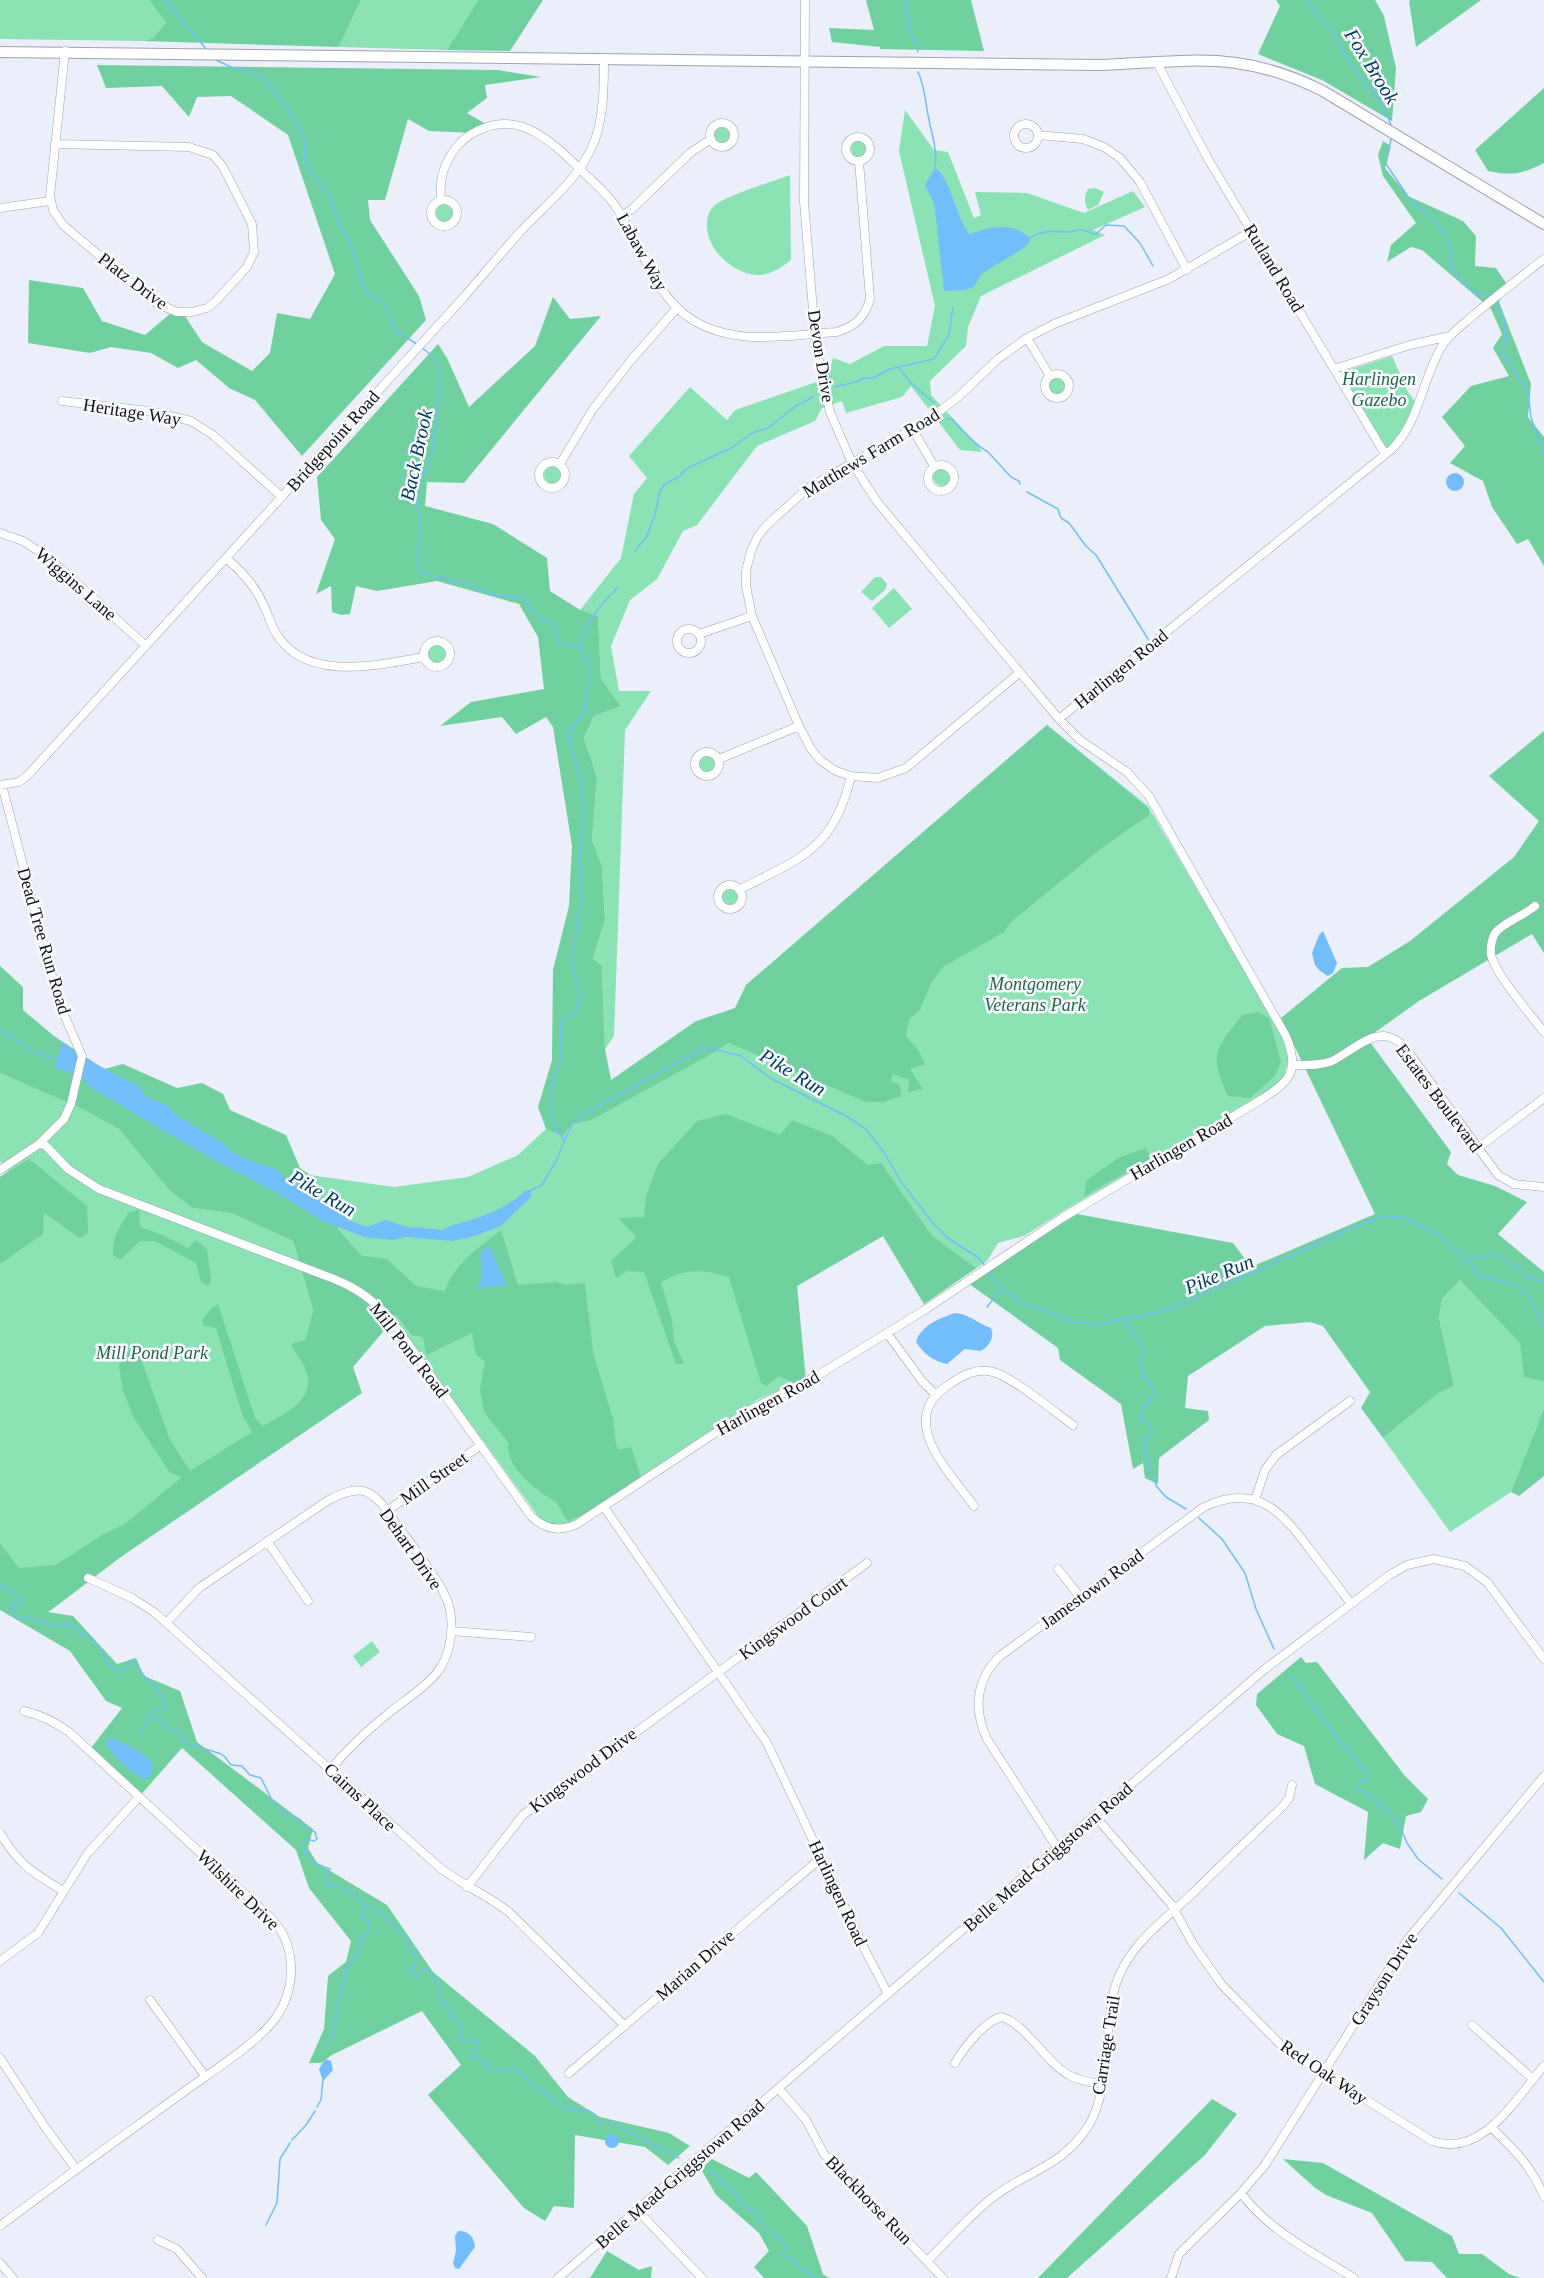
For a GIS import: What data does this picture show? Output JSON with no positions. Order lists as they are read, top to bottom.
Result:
{
  "streets": {
    "street": [
      "Labaw Way",
      "Rutland Road",
      "Platz Drive",
      "Devon Drive",
      "Heritage Way",
      "Bridgepoint Road",
      "Matthews Farm Road",
      "Wiggins Lane",
      "Harlingen Road",
      "Dead Tree Run Road",
      "Estates Boulevard",
      "Mill Pond Road",
      "Mill Street",
      "Dehart Drive",
      "Jamestown Road",
      "Kingswood Court",
      "Kingswood Drive",
      "Cairns Place",
      "Belle Mead-Griggstown Road",
      "Wilshire Drive",
      "Marian Drive",
      "Grayson Drive",
      "Carriage Trail",
      "Red Oak Way",
      "Blackhorse Run"
    ]
  },
  "crossings": [
    ["Labaw Way", "Devon Drive"],
    ["Labaw Way", "Bridgepoint Road"],
    ["Rutland Road", "Matthews Farm Road"],
    ["Rutland Road", "Harlingen Road"],
    ["Devon Drive", "Matthews Farm Road"],
    ["Devon Drive", "Harlingen Road"],
    ["Heritage Way", "Bridgepoint Road"],
    ["Bridgepoint Road", "Wiggins Lane"],
    ["Bridgepoint Road", "Dead Tree Run Road"],
    ["Harlingen Road", "Estates Boulevard"],
    ["Harlingen Road", "Mill Pond Road"],
    ["Harlingen Road", "Kingswood Court"],
    ["Harlingen Road", "Kingswood Drive"],
    ["Harlingen Road", "Belle Mead-Griggstown Road"],
    ["Harlingen Road", "Marian Drive"],
    ["Dead Tree Run Road", "Mill Pond Road"],
    ["Mill Pond Road", "Mill Street"],
    ["Mill Street", "Dehart Drive"],
    ["Dehart Drive", "Cairns Place"],
    ["Jamestown Road", "Belle Mead-Griggstown Road"],
    ["Kingswood Court", "Kingswood Drive"],
    ["Kingswood Drive", "Cairns Place"],
    ["Cairns Place", "Marian Drive"],
    ["Belle Mead-Griggstown Road", "Red Oak Way"],
    ["Belle Mead-Griggstown Road", "Blackhorse Run"],
    ["Grayson Drive", "Red Oak Way"],
    ["Carriage Trail", "Red Oak Way"],
    ["Carriage Trail", "Blackhorse Run"]
  ],
  "water": ["Fox Brook", "Back Brook", "Pike Run"],
  "parks": ["Harlingen Gazebo", "Montgomery Veterans Park", "Mill Pond Park"]
}
